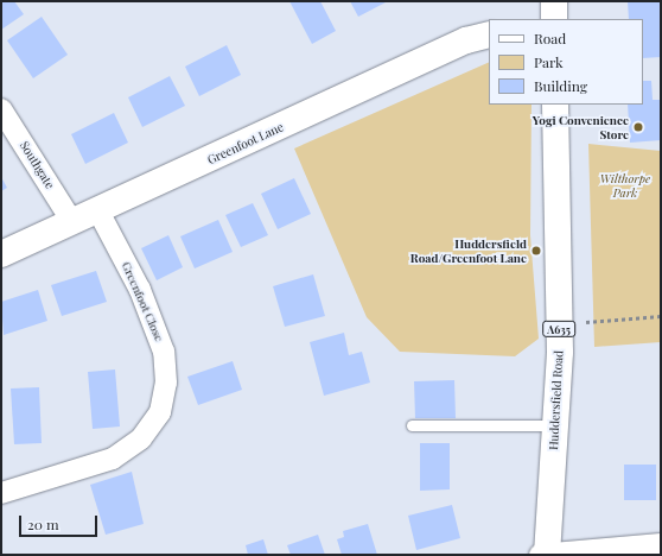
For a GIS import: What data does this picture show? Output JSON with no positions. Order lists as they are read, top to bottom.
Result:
{
  "streets": {
    "main road": ["Greenfoot Lane", "A635", "Huddersfield Road"],
    "street": ["Southgate", "Greenfoot Close"]
  },
  "crossings": [
    ["Greenfoot Lane", "Southgate"],
    ["Greenfoot Lane", "Greenfoot Close"]
  ],
  "parks": ["Wilthorpe Park"],
  "places": ["Yogi Convenience Store", "Huddersfield Road/Greenfoot Lane"],
  "legend": ["Road", "Park", "Building"],
  "scale_bar": "20 m"
}
